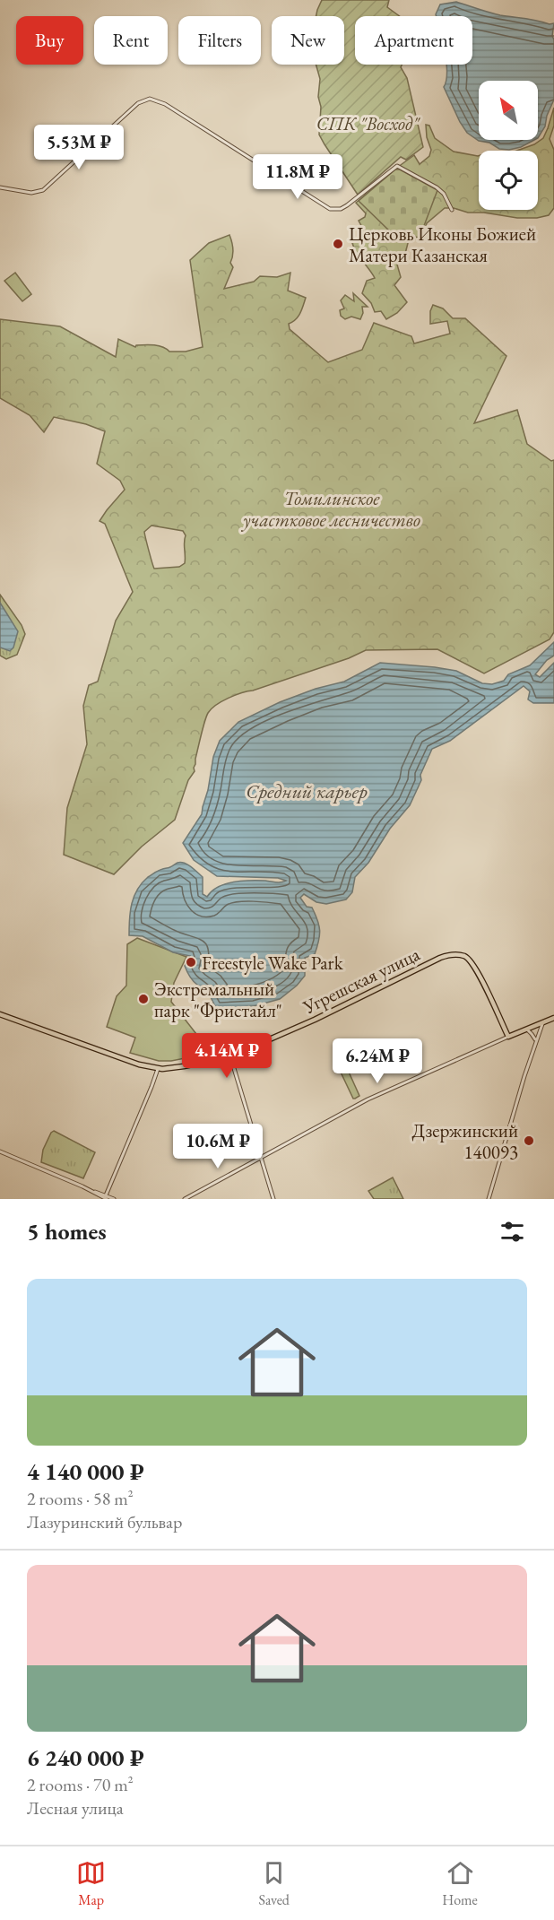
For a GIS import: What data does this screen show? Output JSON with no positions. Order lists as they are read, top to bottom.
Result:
{
  "streets": {
    "main road": ["Угрешская улица"]
  },
  "water": ["Средний карьер"],
  "parks": ["СПК \"Восход\"", "Томилинское участковое лесничество"],
  "places": [
    "Церковь Иконы Божией Матери Казанская",
    "Freestyle Wake Park",
    "Экстремальный парк \"Фристайл\"",
    "Дзержинский 140093"
  ],
  "north": "top left",
  "page": {
    "chip": [
      "Buy",
      "Rent",
      "Filters",
      "New",
      "Apartment"
    ],
    "price": [
      "5.53M ₽",
      "11.8M ₽",
      "4.14M ₽",
      "6.24M ₽",
      "10.6M ₽"
    ],
    "heading": "5 homes",
    "list": [
      {
        "name": "4 140 000 ₽",
        "note": "2 rooms · 58 m² · Лазуринский бульвар"
      },
      {
        "name": "6 240 000 ₽",
        "note": "2 rooms · 70 m² · Лесная улица"
      }
    ],
    "tabs": ["Map", "Saved", "Home"]
  }
}
